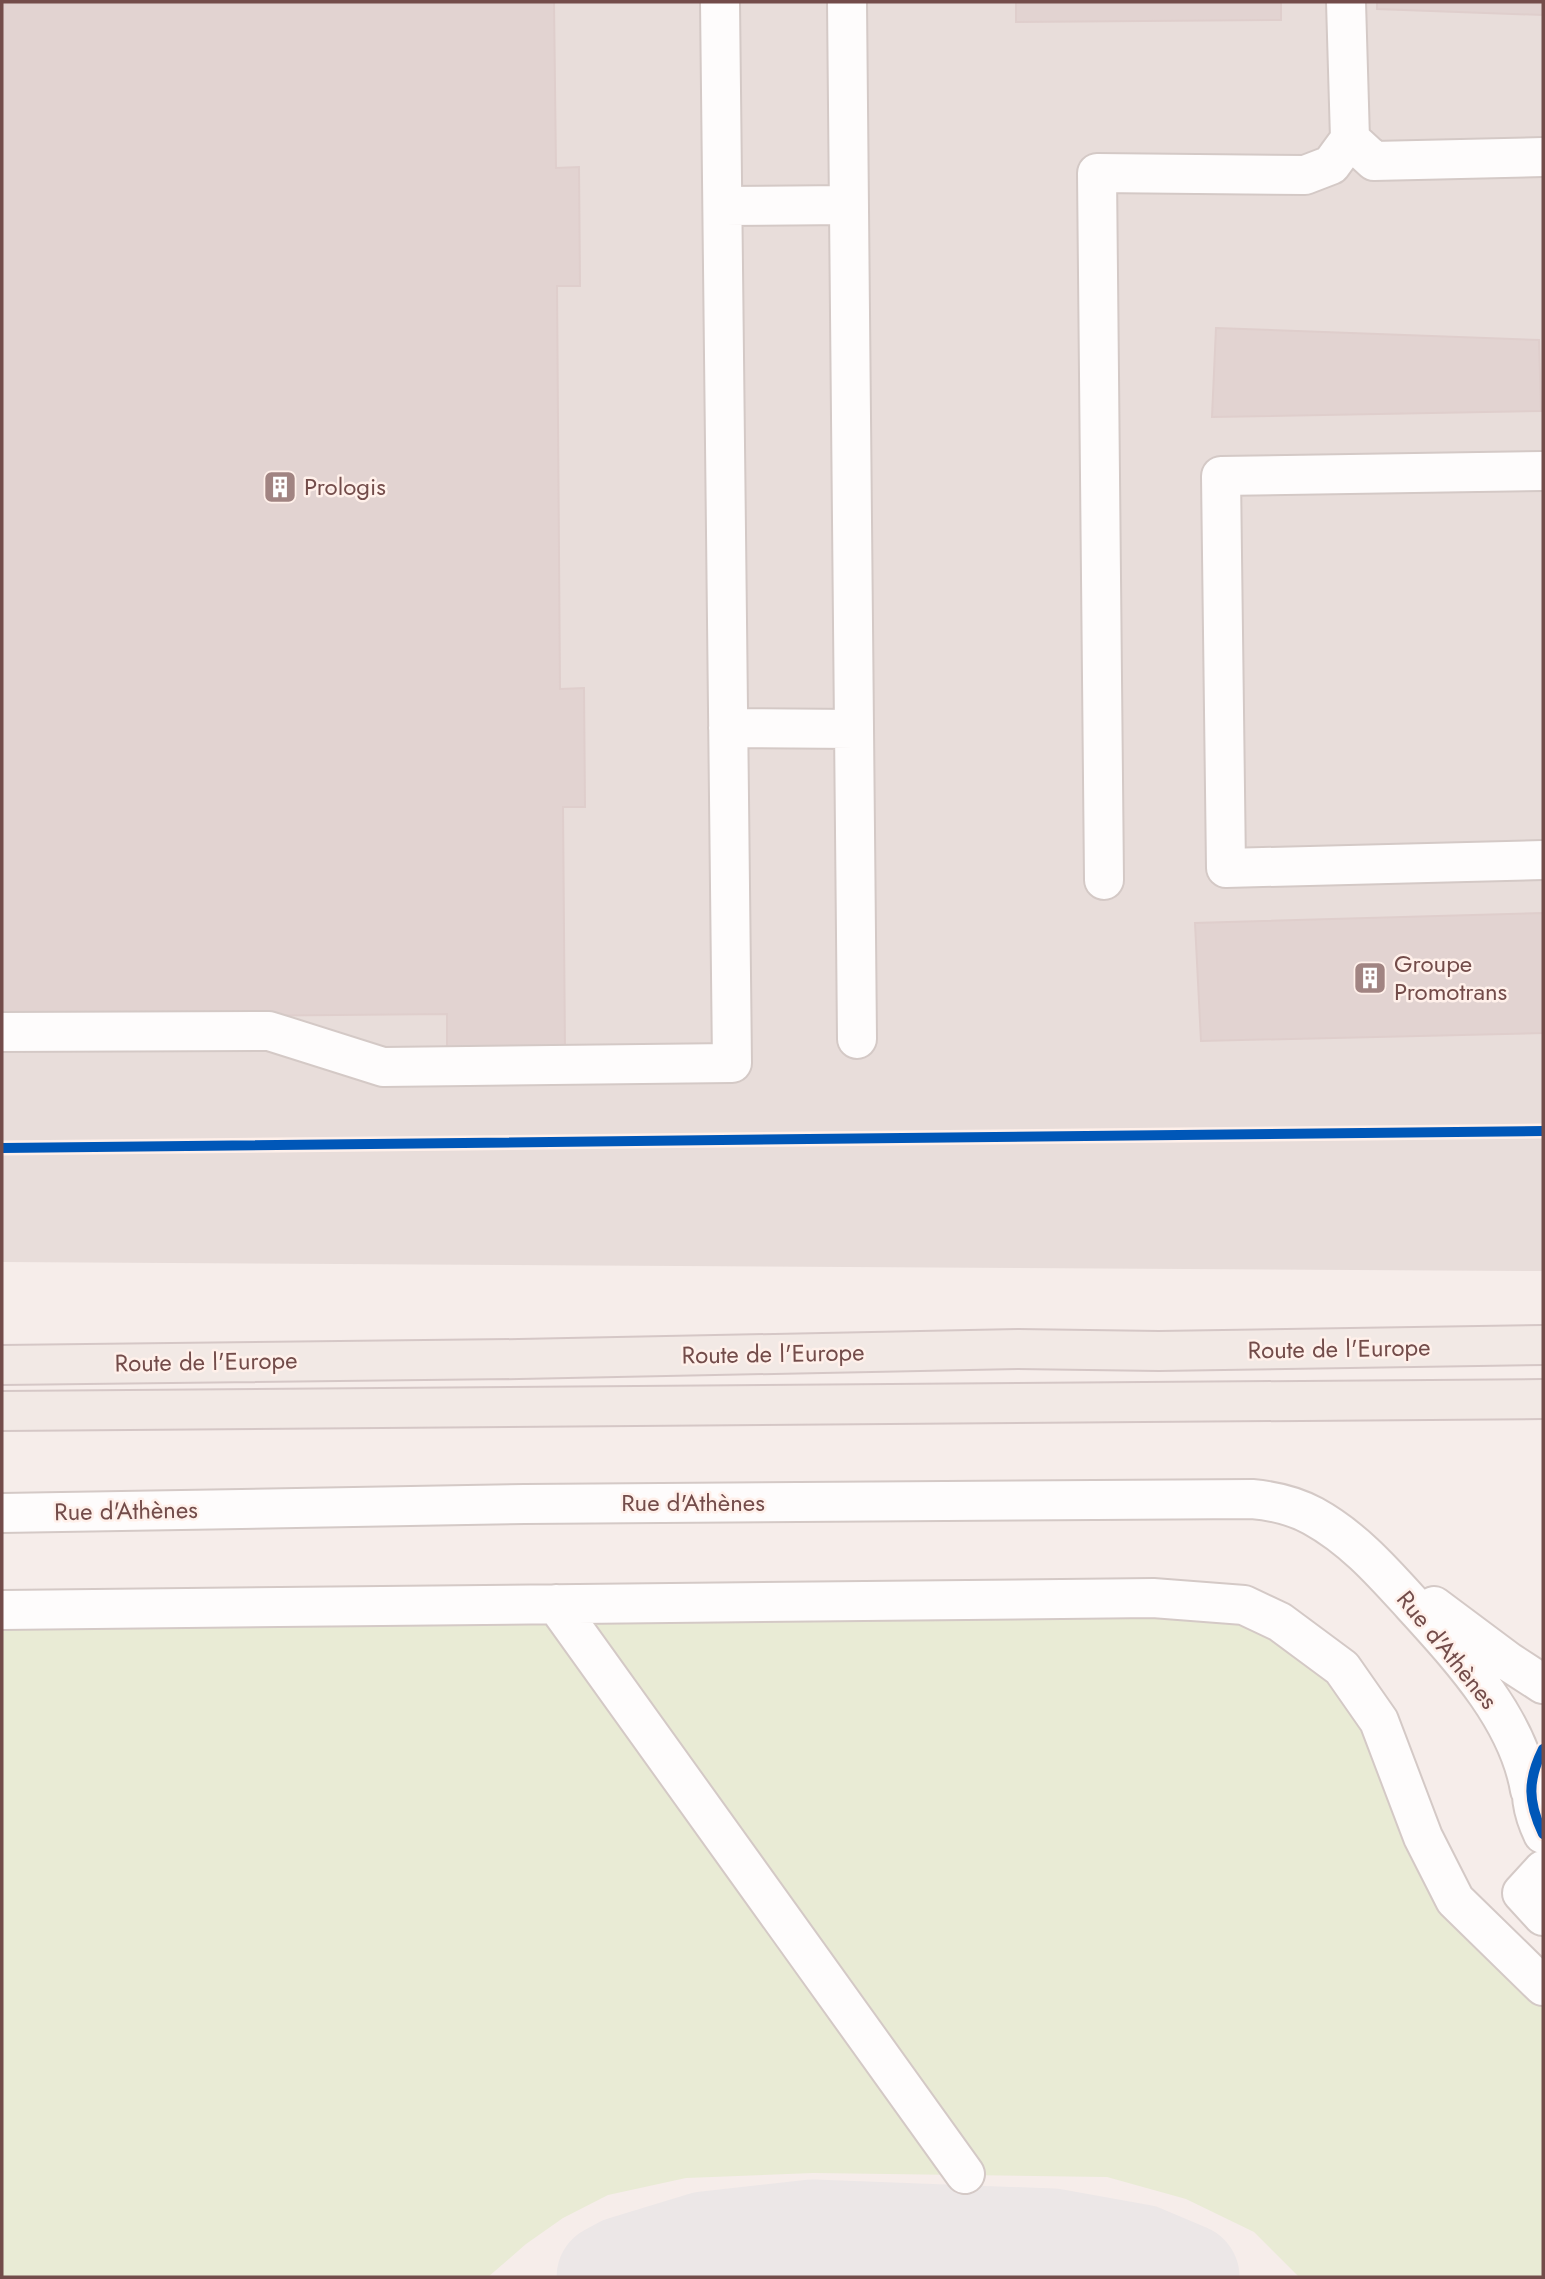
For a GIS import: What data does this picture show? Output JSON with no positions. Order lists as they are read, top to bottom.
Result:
{
  "streets": {
    "main road": ["Route de l'Europe"],
    "street": ["Rue d'Athènes"]
  },
  "places": {
    "building": ["Prologis", "Groupe Promotrans"]
  }
}
